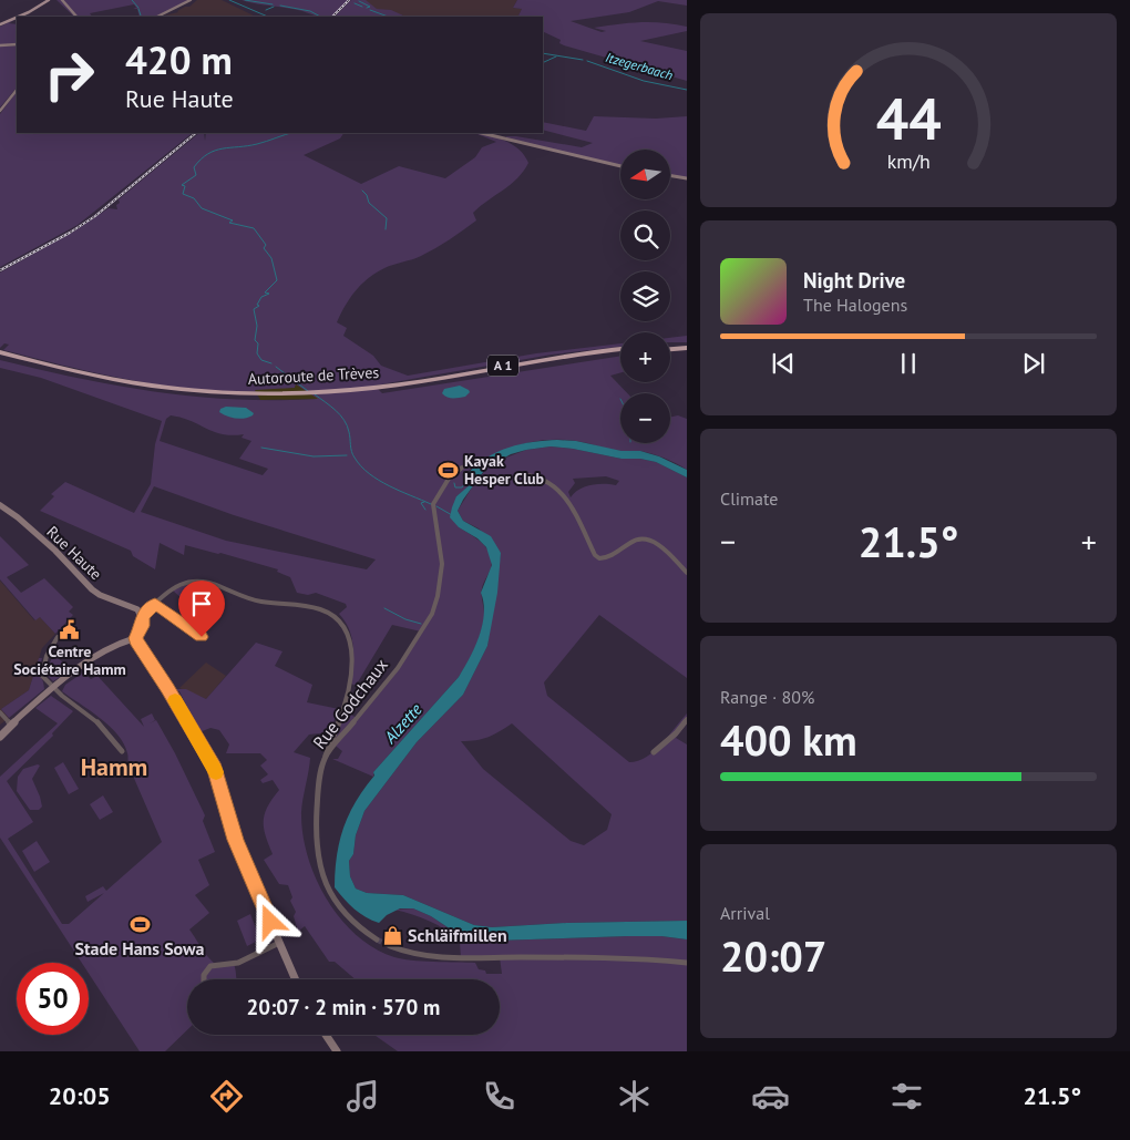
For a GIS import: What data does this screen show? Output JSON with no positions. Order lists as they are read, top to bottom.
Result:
{
  "streets": {
    "highway": ["A 1", "Autoroute de Trèves"],
    "main road": ["Rue Haute"],
    "street": ["Rue Godchaux"]
  },
  "districts": ["Hamm"],
  "water": ["Itzegerbaach", "Alzette"],
  "places": {
    "sports": ["Kayak Hesper Club", "Stade Hans Sowa"],
    "public building": ["Centre Sociétaire Hamm"],
    "shop": ["Schläifmillen"]
  },
  "north": "left",
  "page": {
    "turn": ["420 m", "Rue Haute"],
    "map_buttons": ["+", "−"],
    "song": ["Night Drive", "The Halogens"],
    "tile": [
      "Climate",
      ["Range · 80%", "400 km"],
      ["Arrival", "20:07"]
    ],
    "heat": ["−", "21.5°", "+"],
    "limit": "50",
    "trip": "20:07 · 2 min · 570 m",
    "tabs": ["20:05", "21.5°"],
    "gauge": ["44", "km/h"]
  }
}
